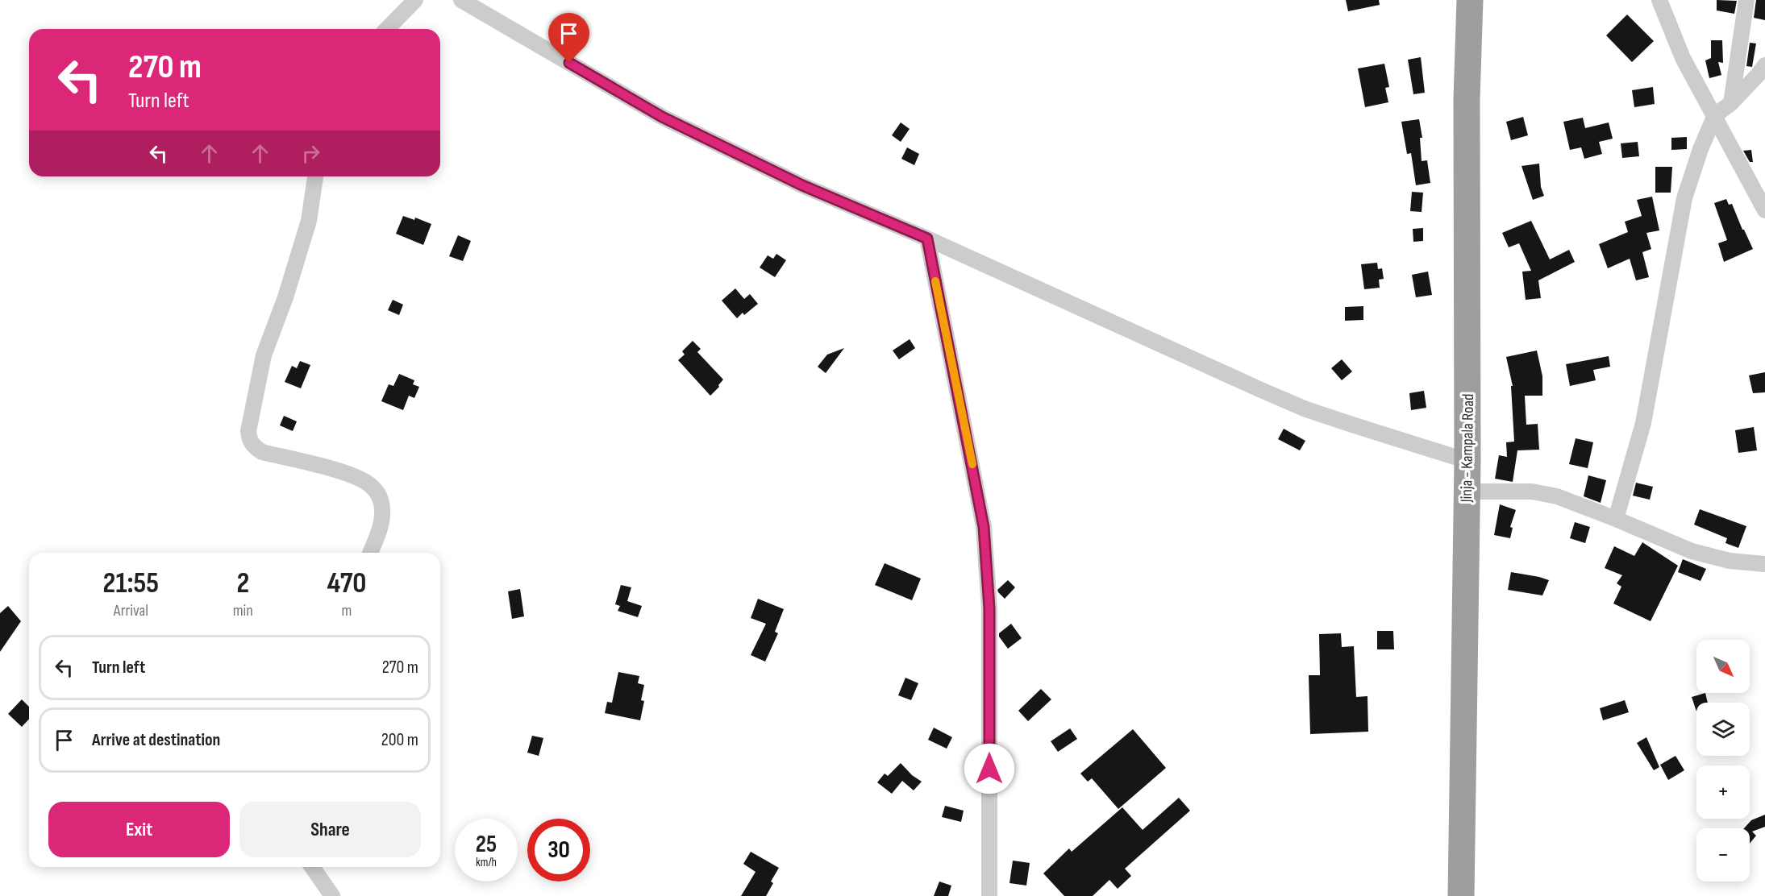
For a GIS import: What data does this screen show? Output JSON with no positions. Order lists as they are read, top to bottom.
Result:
{
  "streets": {
    "highway": ["Jinja - Kampala Road"]
  },
  "north": "bottom right",
  "page": {
    "turn": ["270 m", "Turn left"],
    "eta": [
      "21:55",
      "Arrival",
      "2",
      "min",
      "470",
      "m"
    ],
    "list": [
      {
        "name": "Turn left",
        "value": "270 m"
      },
      {
        "name": "Arrive at destination",
        "value": "200 m"
      }
    ],
    "map_buttons": ["+", "−"],
    "buttons": ["Exit", "Share"],
    "speed": "25 km/h",
    "limit": "30"
  }
}
